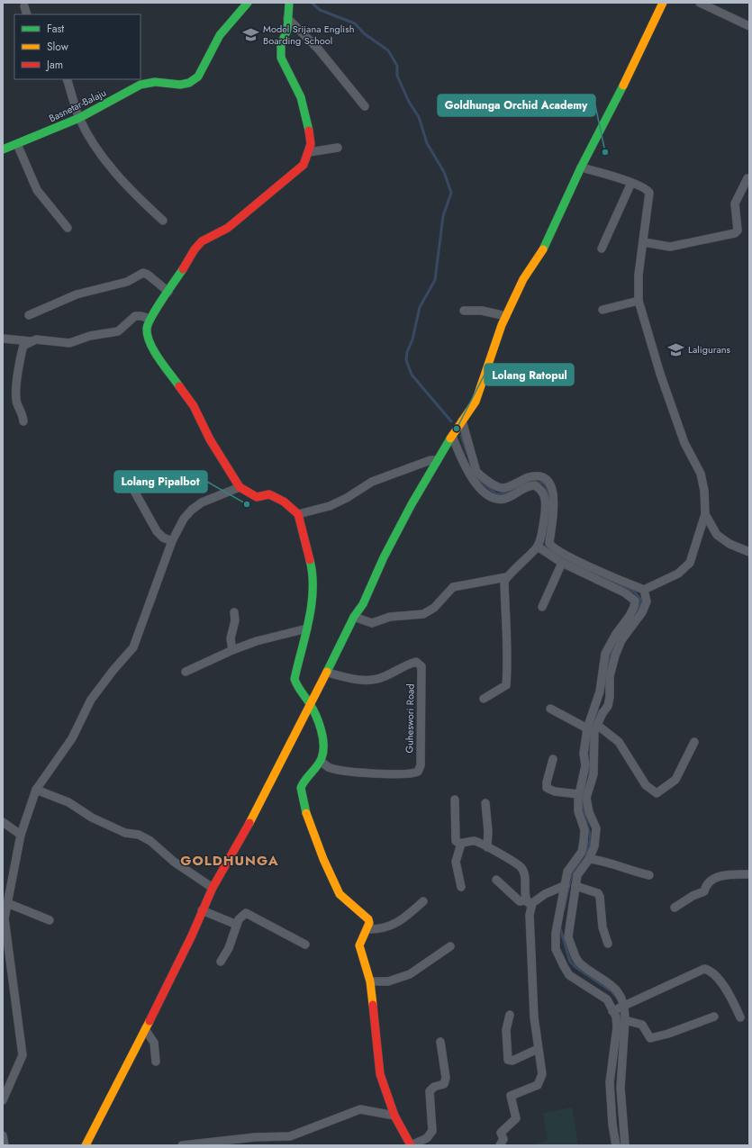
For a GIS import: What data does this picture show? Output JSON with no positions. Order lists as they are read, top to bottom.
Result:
{
  "streets": {
    "street": ["Basnetar-Balaju", "Guheswori Road"]
  },
  "districts": ["GOLDHUNGA"],
  "places": {
    "school or university": ["Model Srijana English Boarding School", "Laligurans"],
    "other": ["Goldhunga Orchid Academy", "Lolang Ratopul", "Lolang Pipalbot"]
  },
  "legend": ["Fast", "Slow", "Jam"]
}
